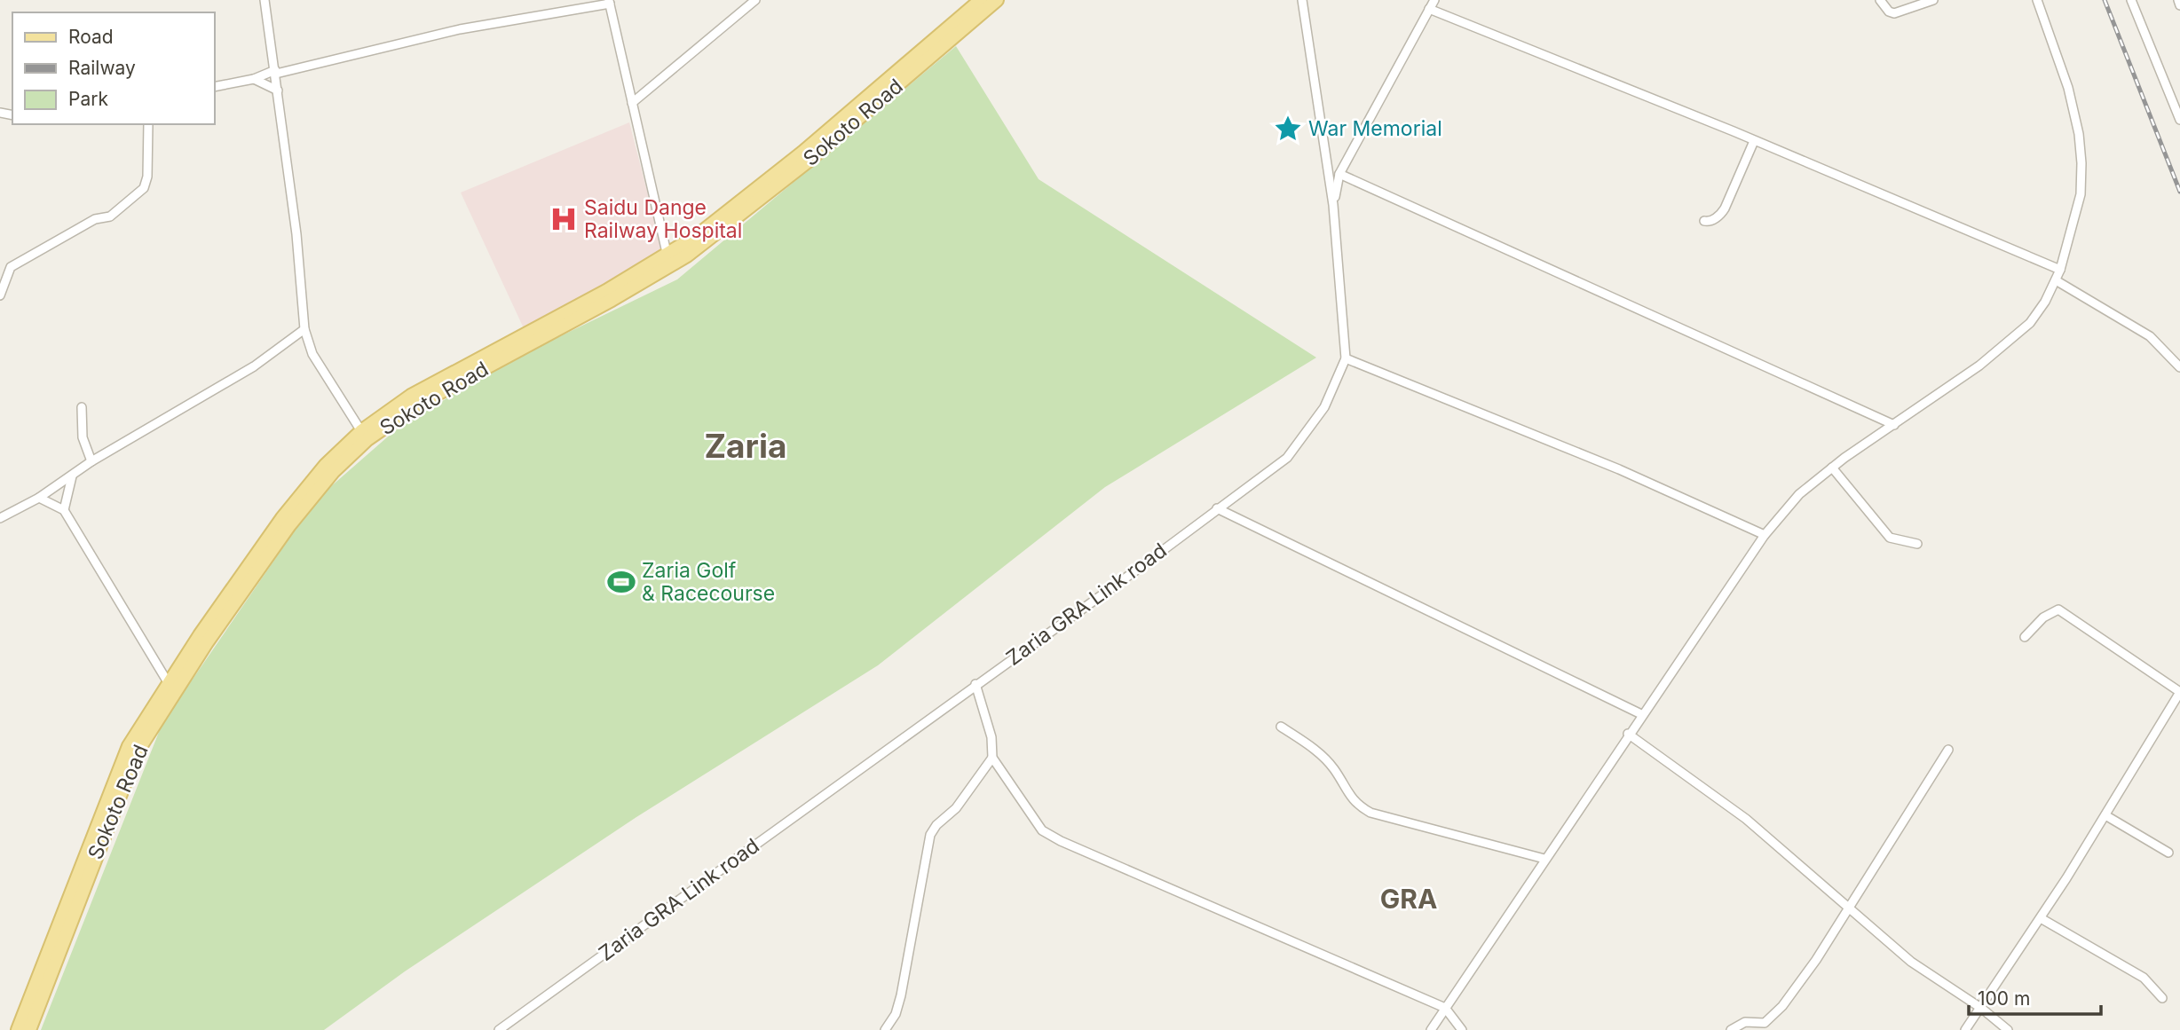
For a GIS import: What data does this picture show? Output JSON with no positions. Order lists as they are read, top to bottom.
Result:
{
  "streets": {
    "main road": ["Sokoto Road"],
    "street": ["Zaria GRA Link road"]
  },
  "districts": ["Zaria", "GRA"],
  "places": {
    "place": ["War Memorial"],
    "hospital": ["Saidu Dange Railway Hospital"],
    "sports": ["Zaria Golf & Racecourse"]
  },
  "legend": ["Road", "Railway", "Park"],
  "scale_bar": "100 m"
}
